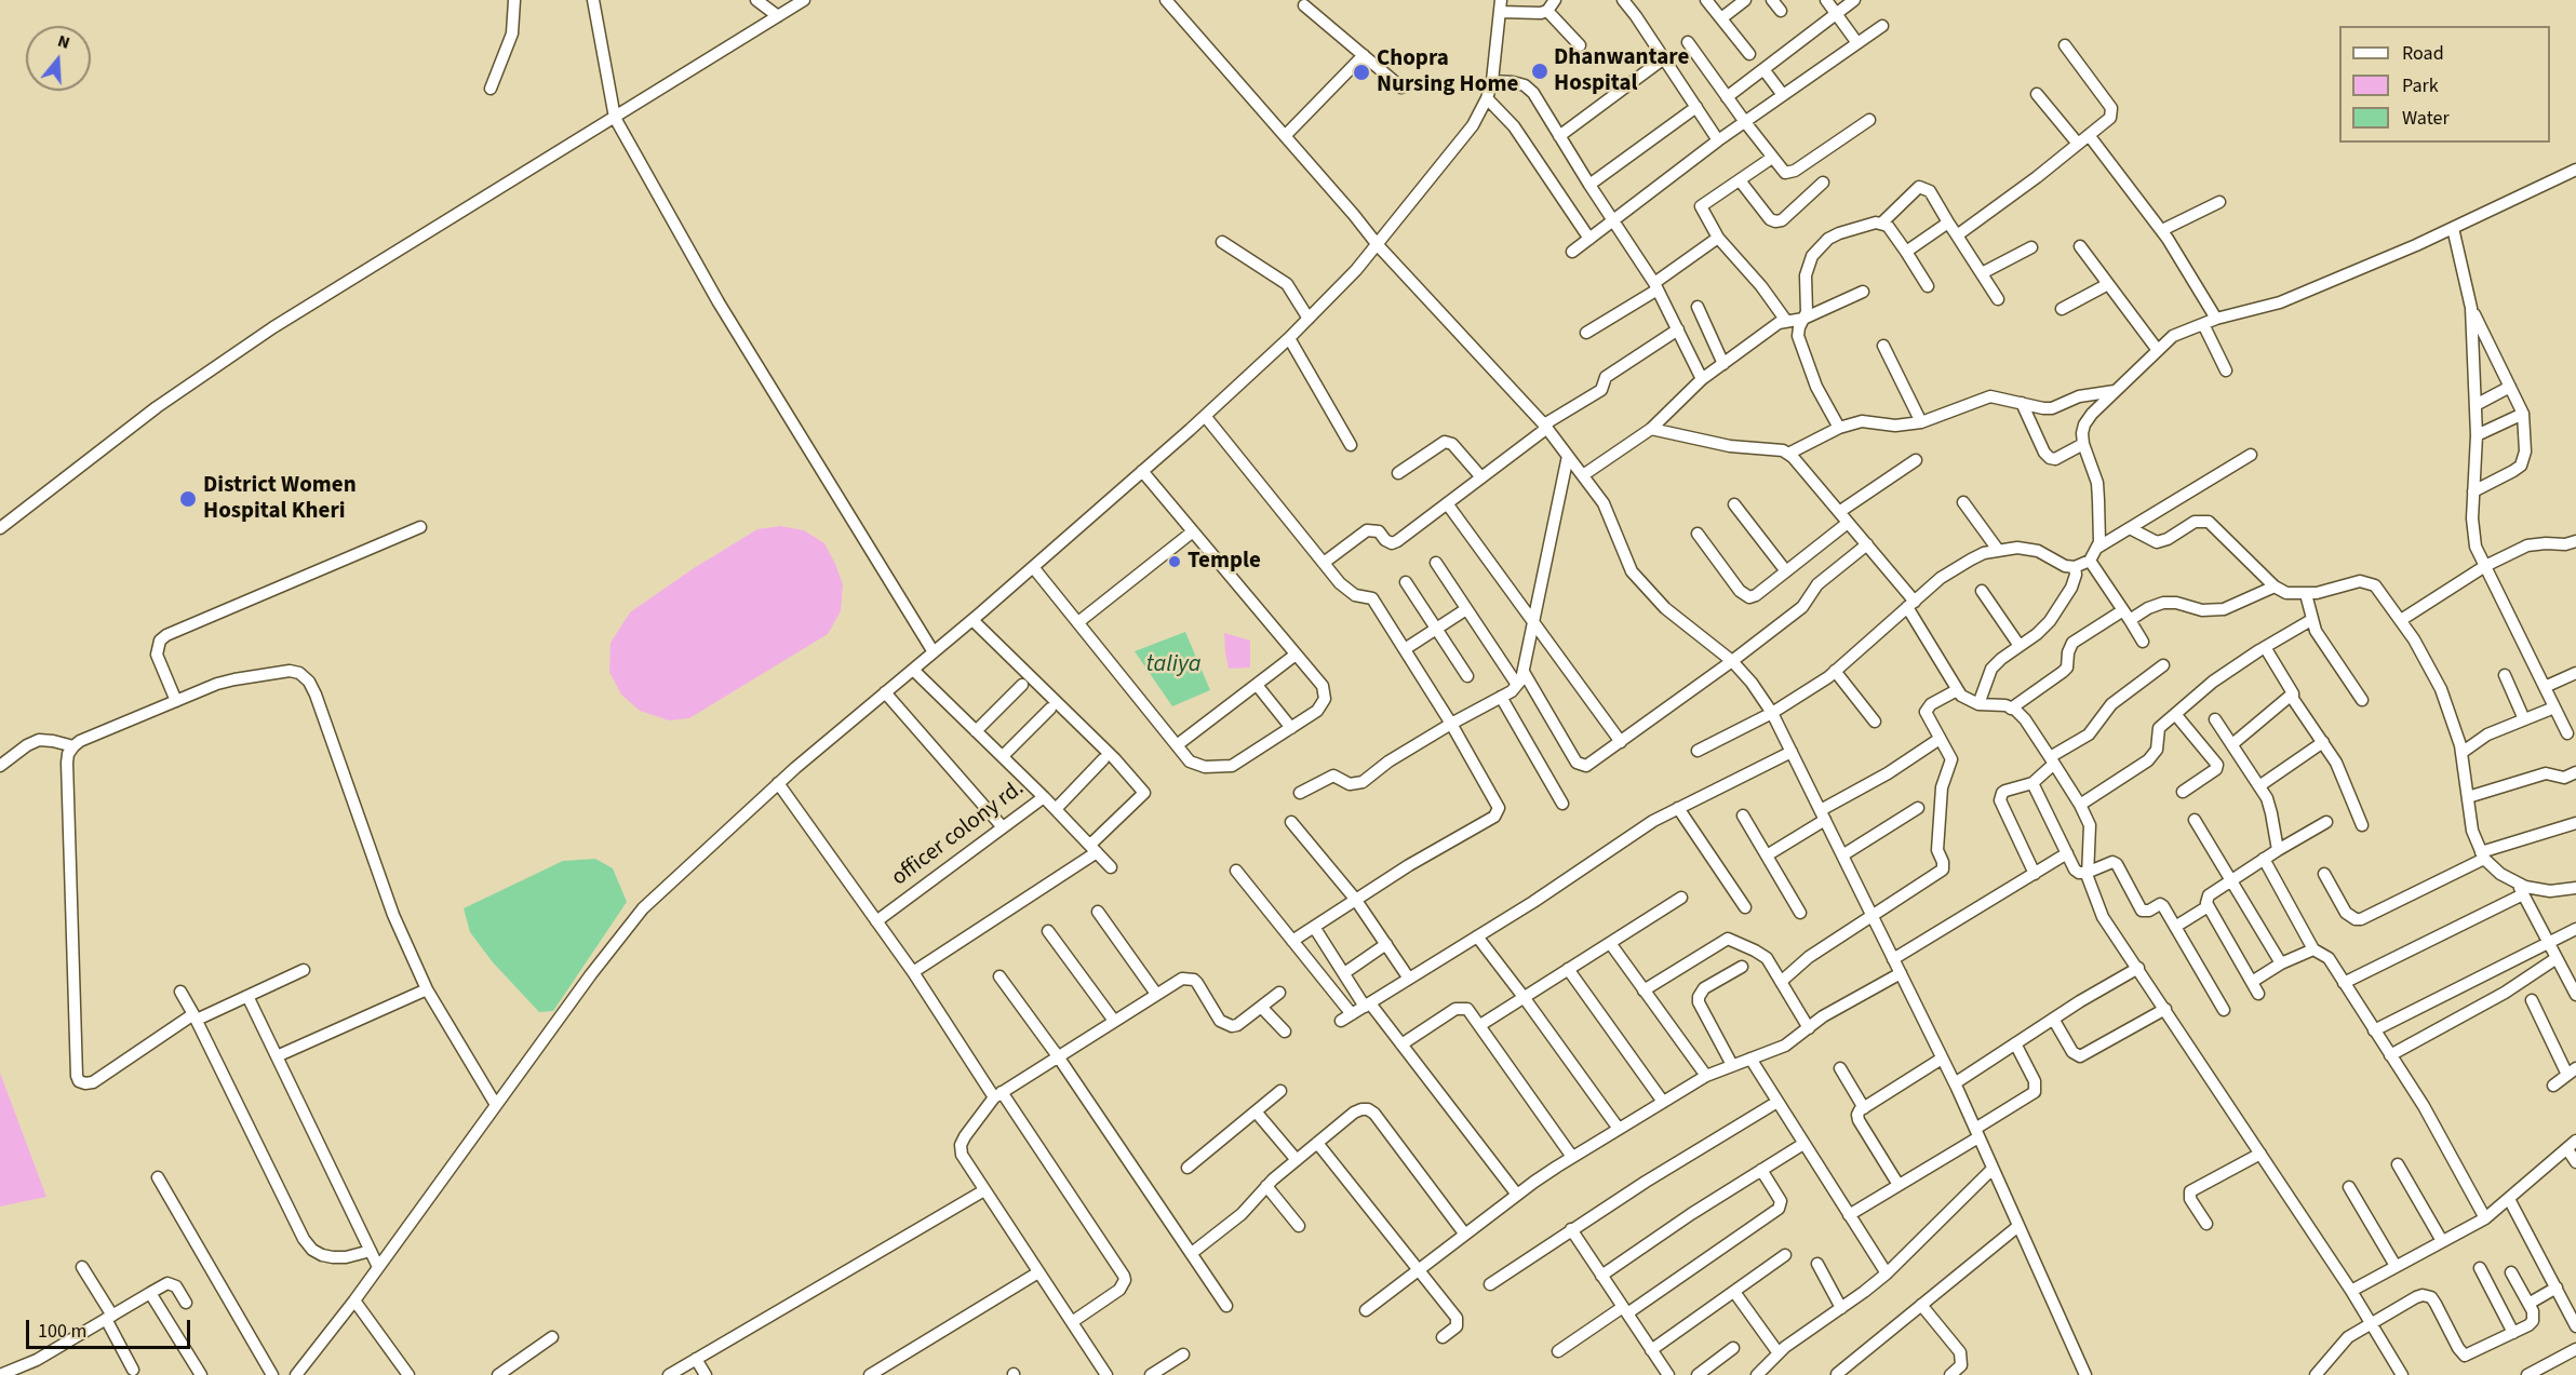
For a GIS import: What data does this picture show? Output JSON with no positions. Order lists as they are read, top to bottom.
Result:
{
  "streets": {
    "street": ["officer colony rd."]
  },
  "water": ["taliya"],
  "places": [
    "Dhanwantare Hospital",
    "Chopra Nursing Home",
    "District Women Hospital Kheri",
    "Temple"
  ],
  "legend": ["Road", "Park", "Water"],
  "scale_bar": "100 m",
  "north": "top"
}
